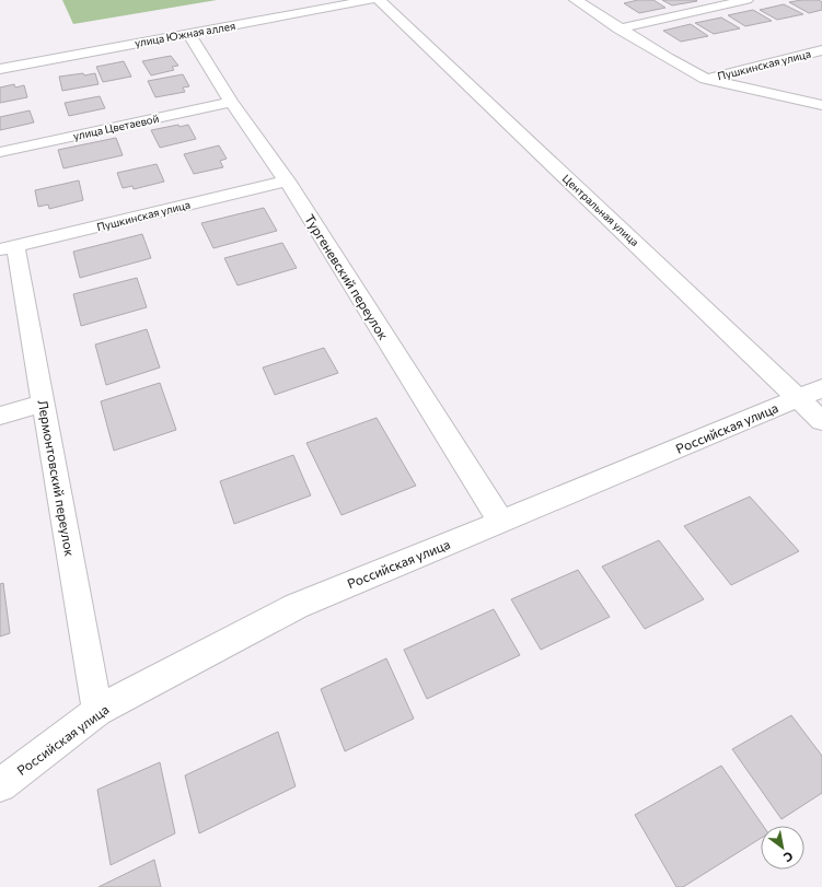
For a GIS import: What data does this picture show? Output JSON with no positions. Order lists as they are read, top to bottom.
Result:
{
  "streets": {
    "street": [
      "улица Южная аллея",
      "Пушкинская улица",
      "улица Цветаевой",
      "Центральная улица",
      "Тургеневский переулок",
      "Российская улица",
      "Лермонтовский переулок"
    ]
  },
  "crossings": [
    ["улица Южная аллея", "Тургеневский переулок"],
    ["Пушкинская улица", "Тургеневский переулок"],
    ["Пушкинская улица", "Лермонтовский переулок"],
    ["улица Цветаевой", "Тургеневский переулок"],
    ["Центральная улица", "Российская улица"],
    ["Тургеневский переулок", "Российская улица"],
    ["Российская улица", "Лермонтовский переулок"]
  ],
  "north": "bottom right"
}
